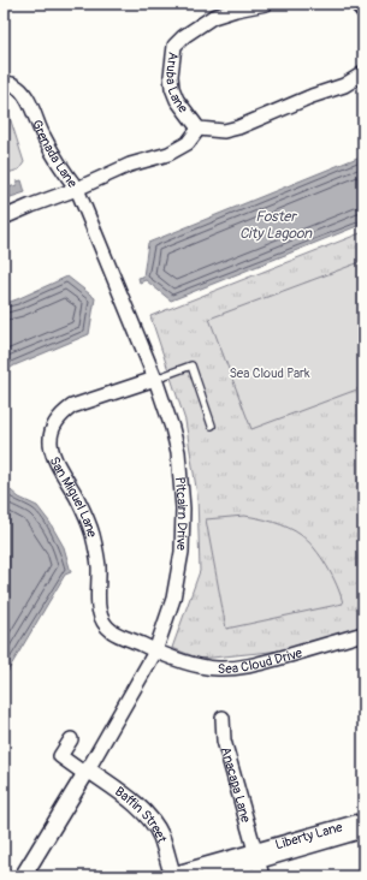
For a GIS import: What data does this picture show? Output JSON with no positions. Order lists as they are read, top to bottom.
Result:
{
  "streets": {
    "street": [
      "Aruba Lane",
      "Grenada Lane",
      "San Miguel Lane",
      "Pitcairn Drive",
      "Sea Cloud Drive",
      "Anacapa Lane",
      "Baffin Street",
      "Liberty Lane"
    ]
  },
  "crossings": [
    ["Aruba Lane", "Grenada Lane"],
    ["Aruba Lane", "Pitcairn Drive"],
    ["Grenada Lane", "Pitcairn Drive"],
    ["San Miguel Lane", "Pitcairn Drive"],
    ["San Miguel Lane", "Sea Cloud Drive"],
    ["Pitcairn Drive", "Sea Cloud Drive"],
    ["Pitcairn Drive", "Baffin Street"],
    ["Anacapa Lane", "Liberty Lane"]
  ],
  "water": ["Foster City Lagoon"],
  "parks": ["Sea Cloud Park"]
}
